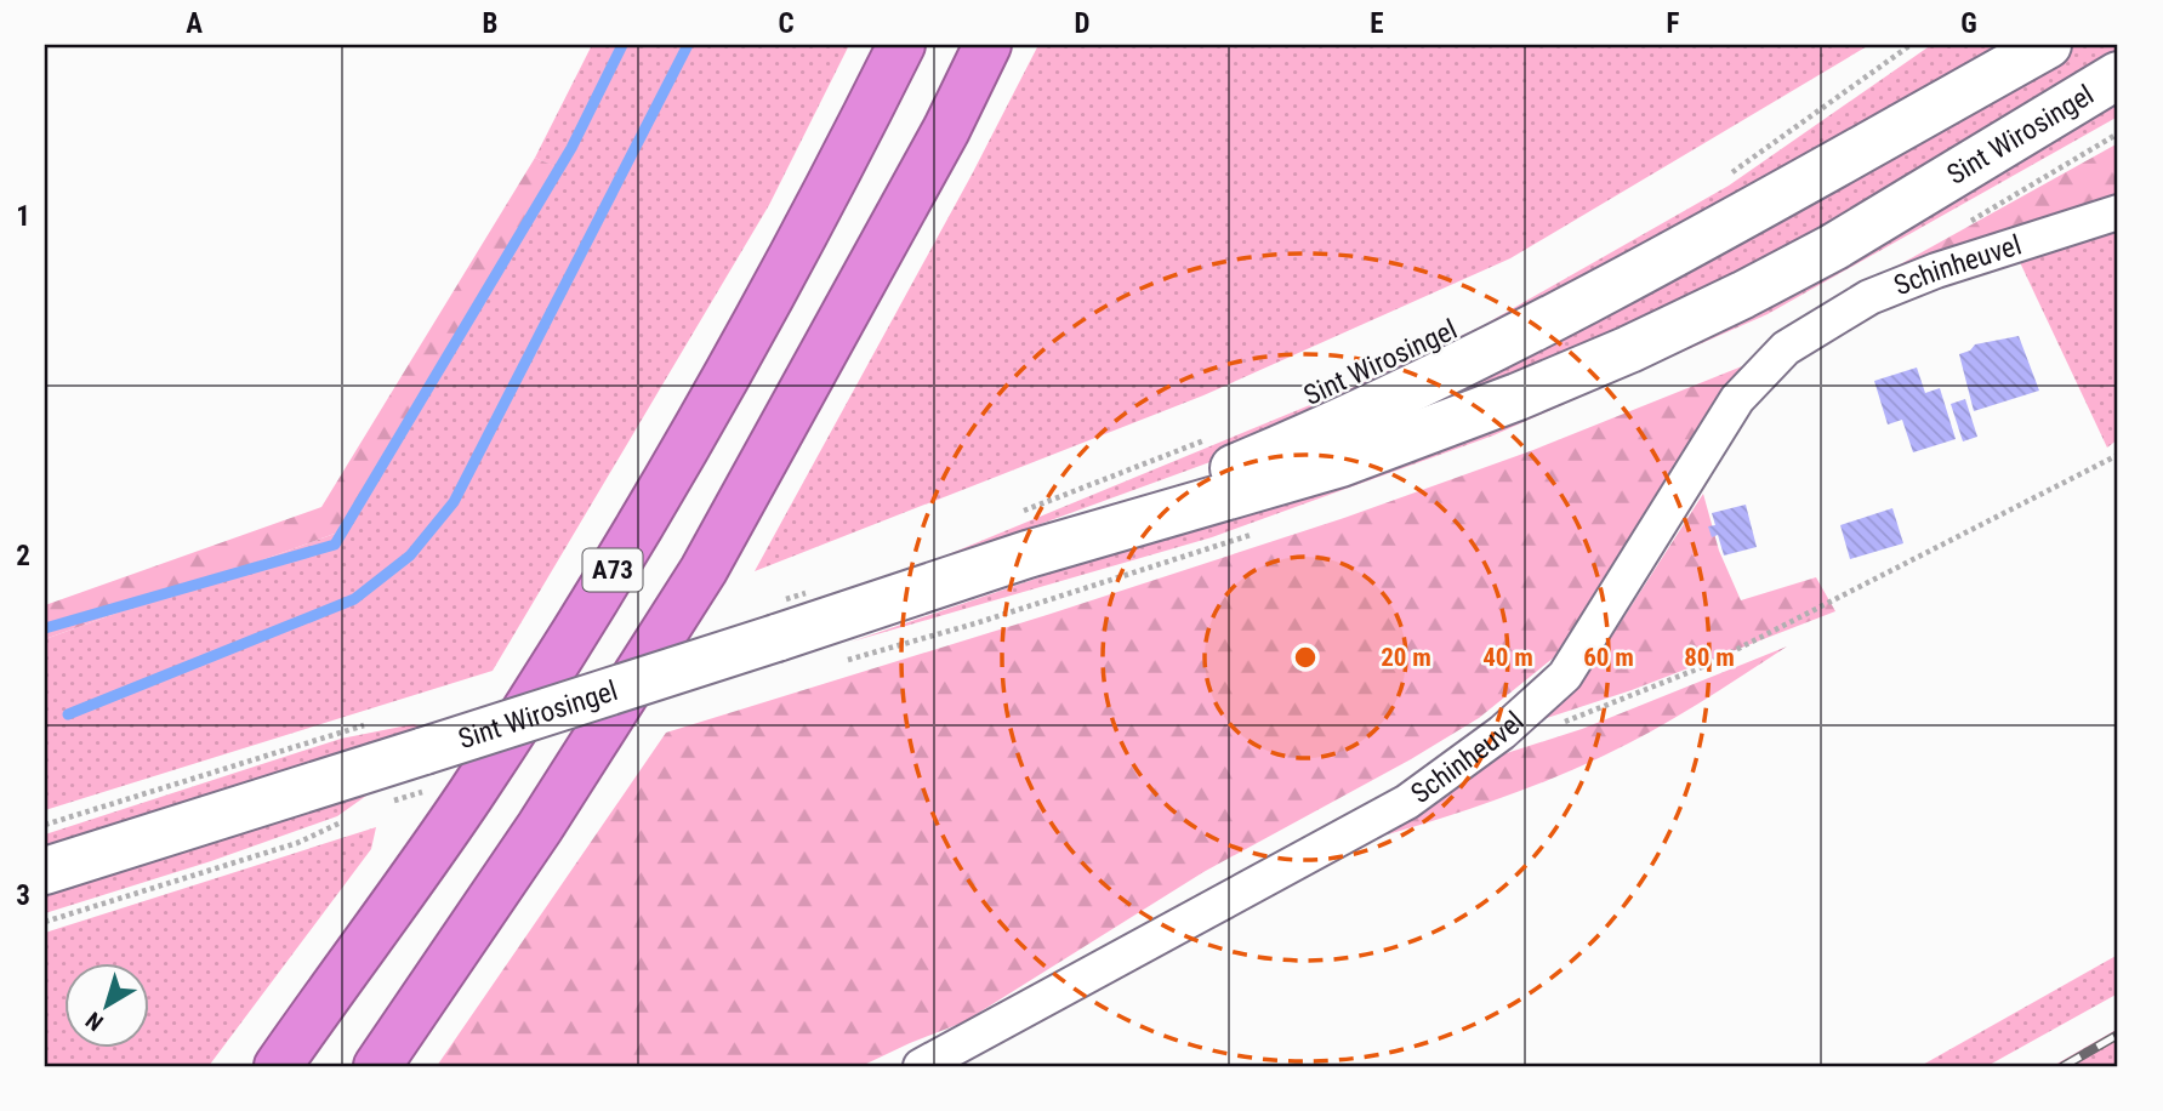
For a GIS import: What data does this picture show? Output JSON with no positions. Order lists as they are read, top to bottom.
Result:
{
  "streets": {
    "highway": ["A73"],
    "main road": ["Sint Wirosingel"],
    "street": ["Schinheuvel"]
  },
  "north": "bottom left",
  "grid": {
    "columns": [
      "A",
      "B",
      "C",
      "D",
      "E",
      "F",
      "G"
    ],
    "rows": ["1", "2", "3"]
  },
  "rings": [
    "20 m",
    "40 m",
    "60 m",
    "80 m"
  ]
}
